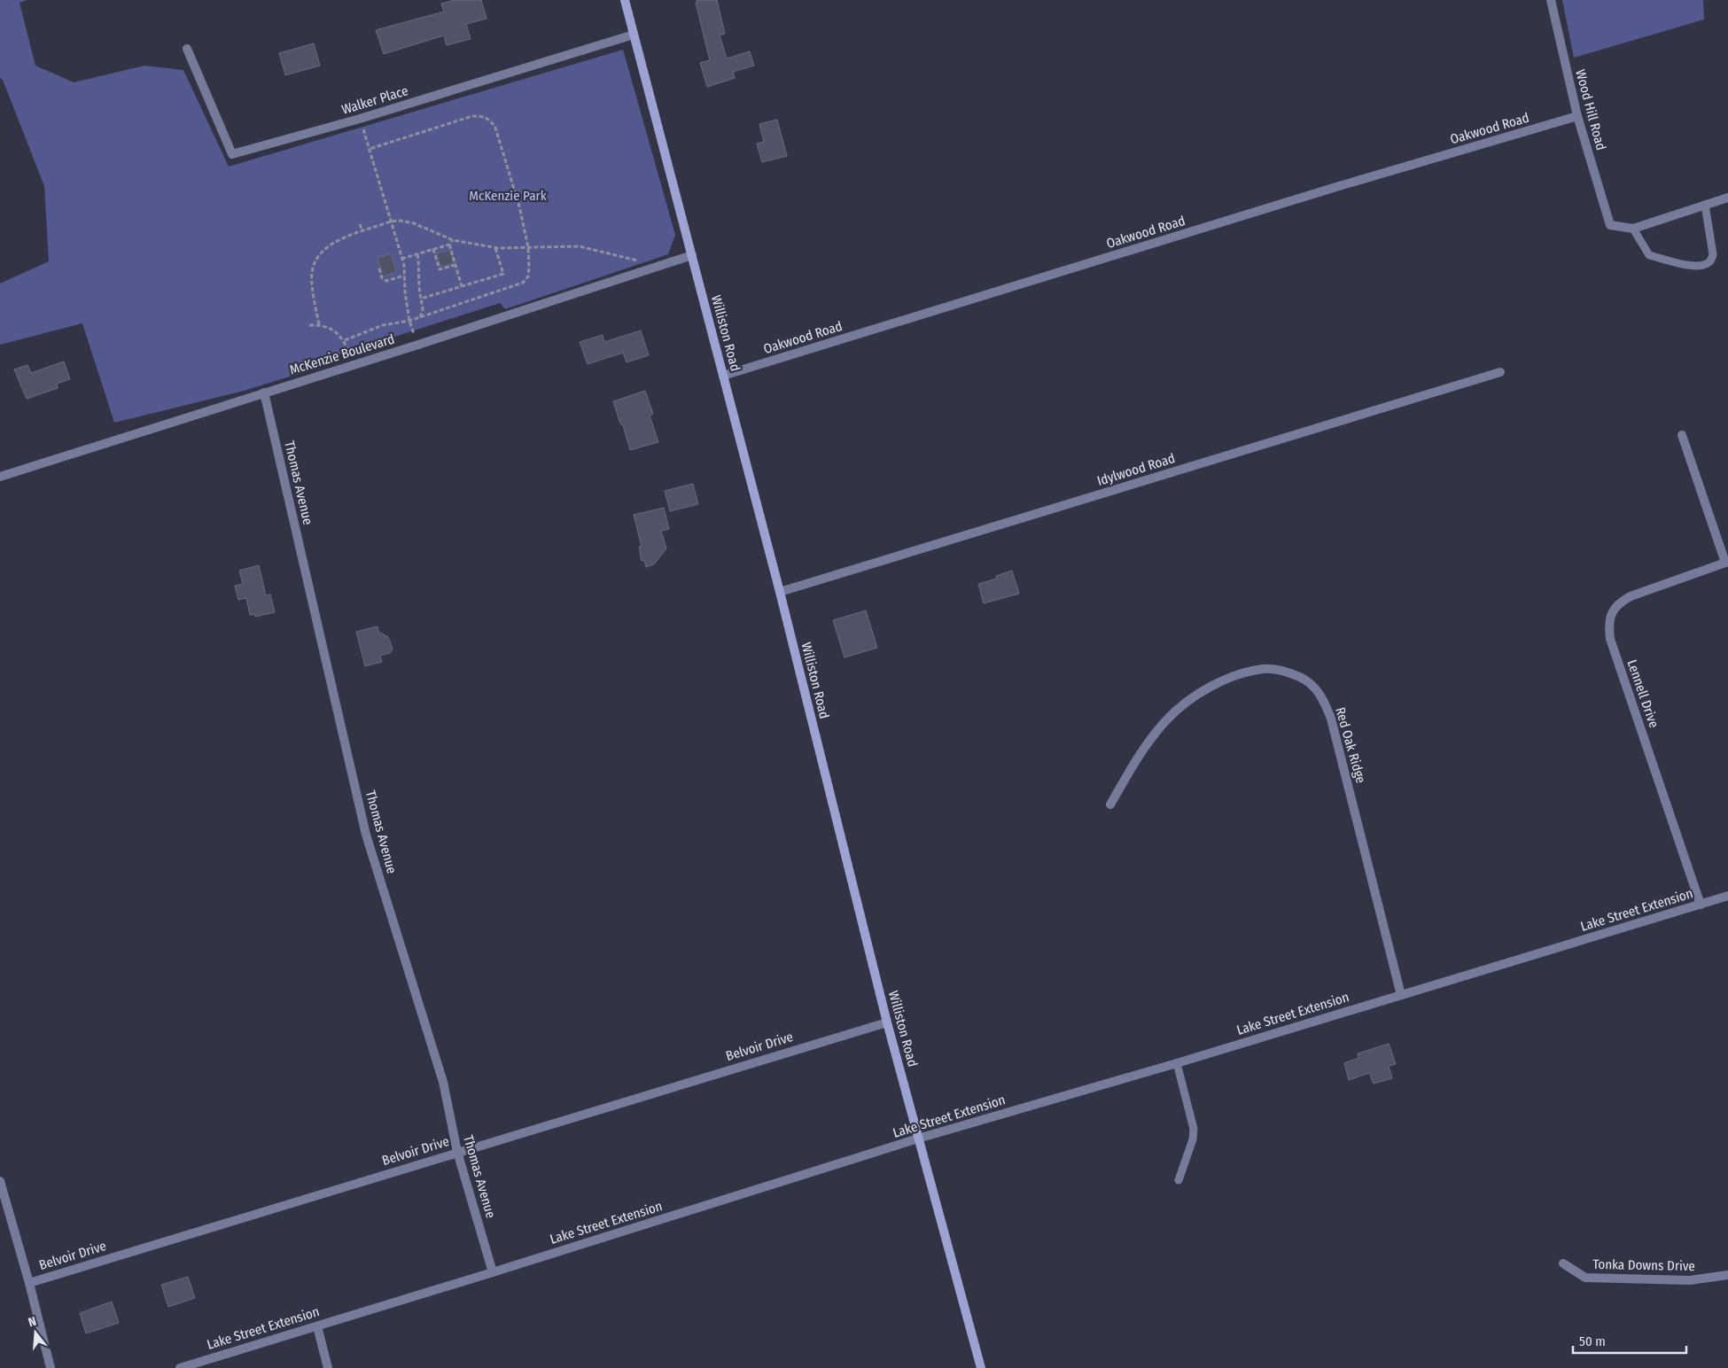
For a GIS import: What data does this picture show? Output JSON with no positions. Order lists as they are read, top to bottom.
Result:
{
  "streets": {
    "main road": ["Williston Road"],
    "street": [
      "Walker Place",
      "Wood Hill Road",
      "Oakwood Road",
      "McKenzie Boulevard",
      "Idylwood Road",
      "Thomas Avenue",
      "Lennell Drive",
      "Red Oak Ridge",
      "Lake Street Extension",
      "Belvoir Drive",
      "Tonka Downs Drive"
    ]
  },
  "crossings": [
    ["Walker Place", "Williston Road"],
    ["Wood Hill Road", "Oakwood Road"],
    ["Oakwood Road", "Williston Road"],
    ["Williston Road", "McKenzie Boulevard"],
    ["Williston Road", "Idylwood Road"],
    ["Williston Road", "Lake Street Extension"],
    ["Williston Road", "Belvoir Drive"],
    ["McKenzie Boulevard", "Thomas Avenue"],
    ["Thomas Avenue", "Lake Street Extension"],
    ["Thomas Avenue", "Belvoir Drive"],
    ["Lennell Drive", "Lake Street Extension"],
    ["Red Oak Ridge", "Lake Street Extension"]
  ],
  "parks": ["McKenzie Park"],
  "scale_bar": "50 m",
  "north": "top"
}
